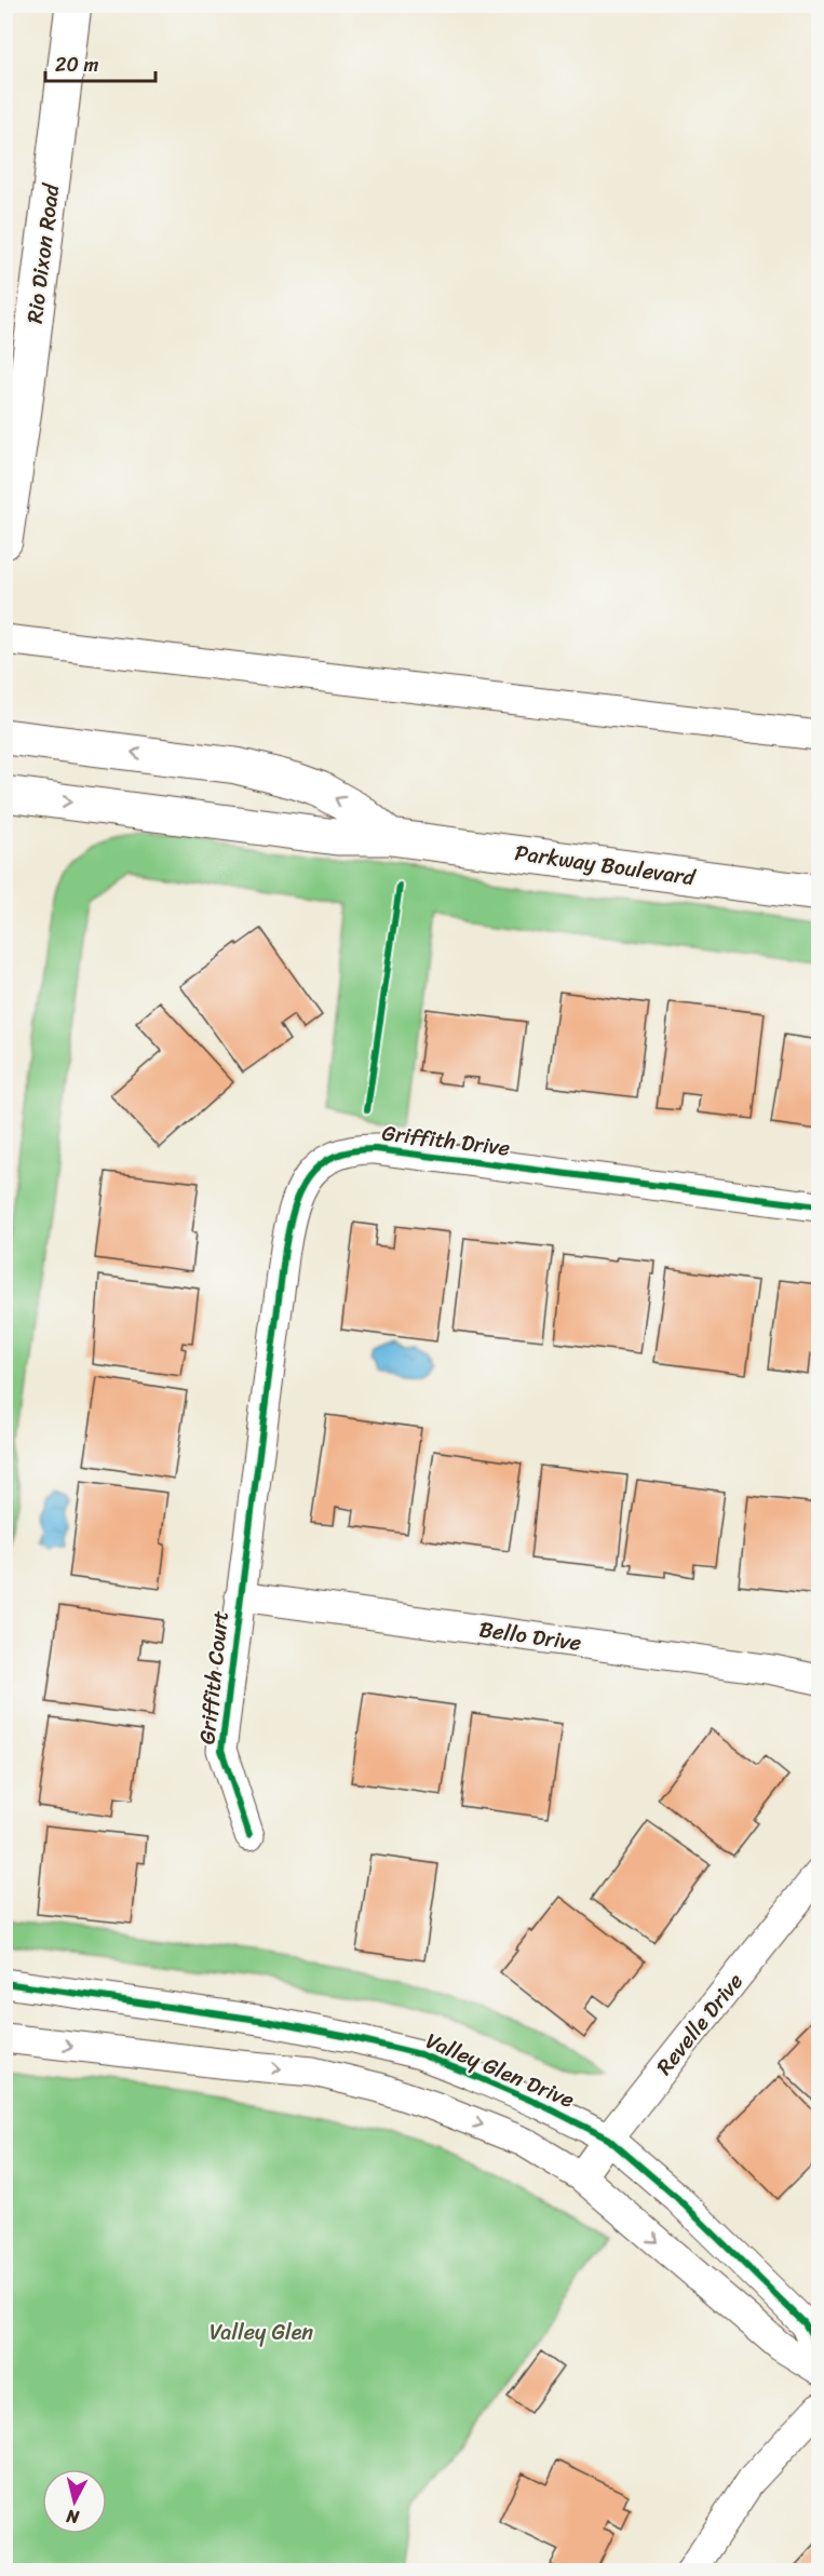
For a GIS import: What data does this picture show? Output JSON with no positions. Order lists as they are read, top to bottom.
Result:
{
  "streets": {
    "street": [
      "Rio Dixon Road",
      "Parkway Boulevard",
      "Griffith Drive",
      "Bello Drive",
      "Griffith Court",
      "Revelle Drive",
      "Valley Glen Drive"
    ]
  },
  "crossings": [
    ["Griffith Drive", "Bello Drive"],
    ["Griffith Drive", "Griffith Court"],
    ["Bello Drive", "Griffith Court"],
    ["Revelle Drive", "Valley Glen Drive"]
  ],
  "parks": ["Valley Glen"],
  "scale_bar": "20 m",
  "north": "bottom"
}
